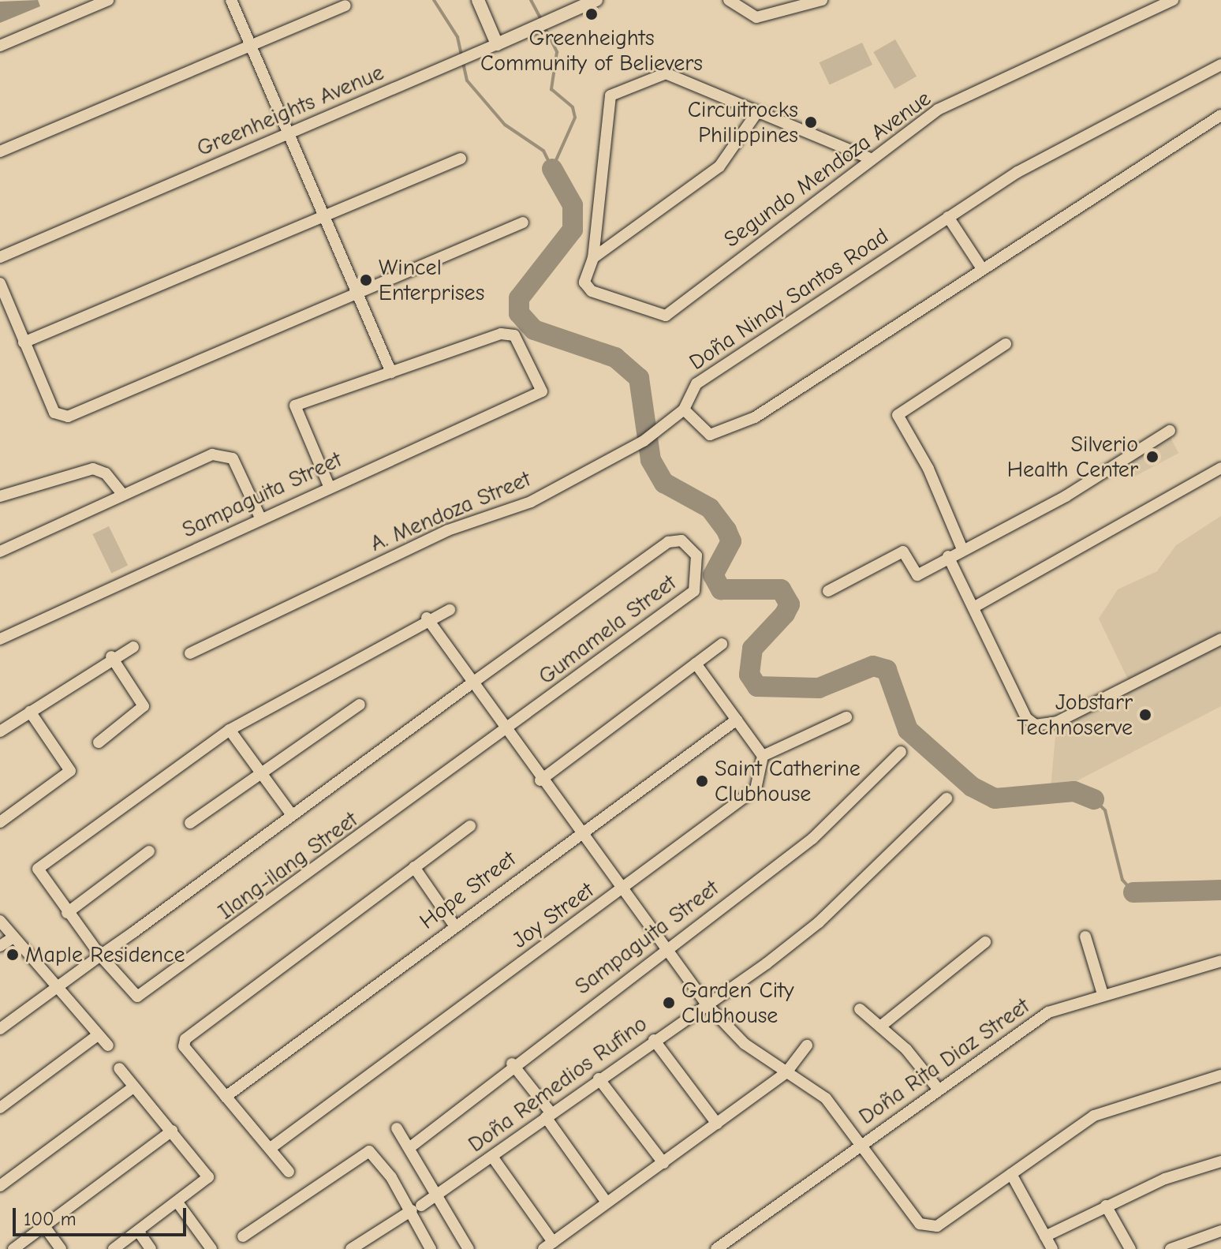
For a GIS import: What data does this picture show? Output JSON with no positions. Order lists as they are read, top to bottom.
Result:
{
  "streets": {
    "street": [
      "Greenheights Avenue",
      "Segundo Mendoza Avenue",
      "Doña Ninay Santos Road",
      "Sampaguita Street",
      "A. Mendoza Street",
      "Gumamela Street",
      "Ilang-ilang Street",
      "Hope Street",
      "Joy Street",
      "Doña Rita Diaz Street",
      "Doña Remedios Rufino"
    ]
  },
  "crossings": [
    ["Doña Ninay Santos Road", "A. Mendoza Street"],
    ["Gumamela Street", "Ilang-ilang Street"]
  ],
  "places": [
    "Greenheights Community of Believers",
    "Circuitrocks Philippines",
    "Wincel Enterprises",
    "Silverio Health Center",
    "Jobstarr Technoserve",
    "Saint Catherine Clubhouse",
    "Maple Residence",
    "Garden City Clubhouse"
  ],
  "scale_bar": "100 m"
}
